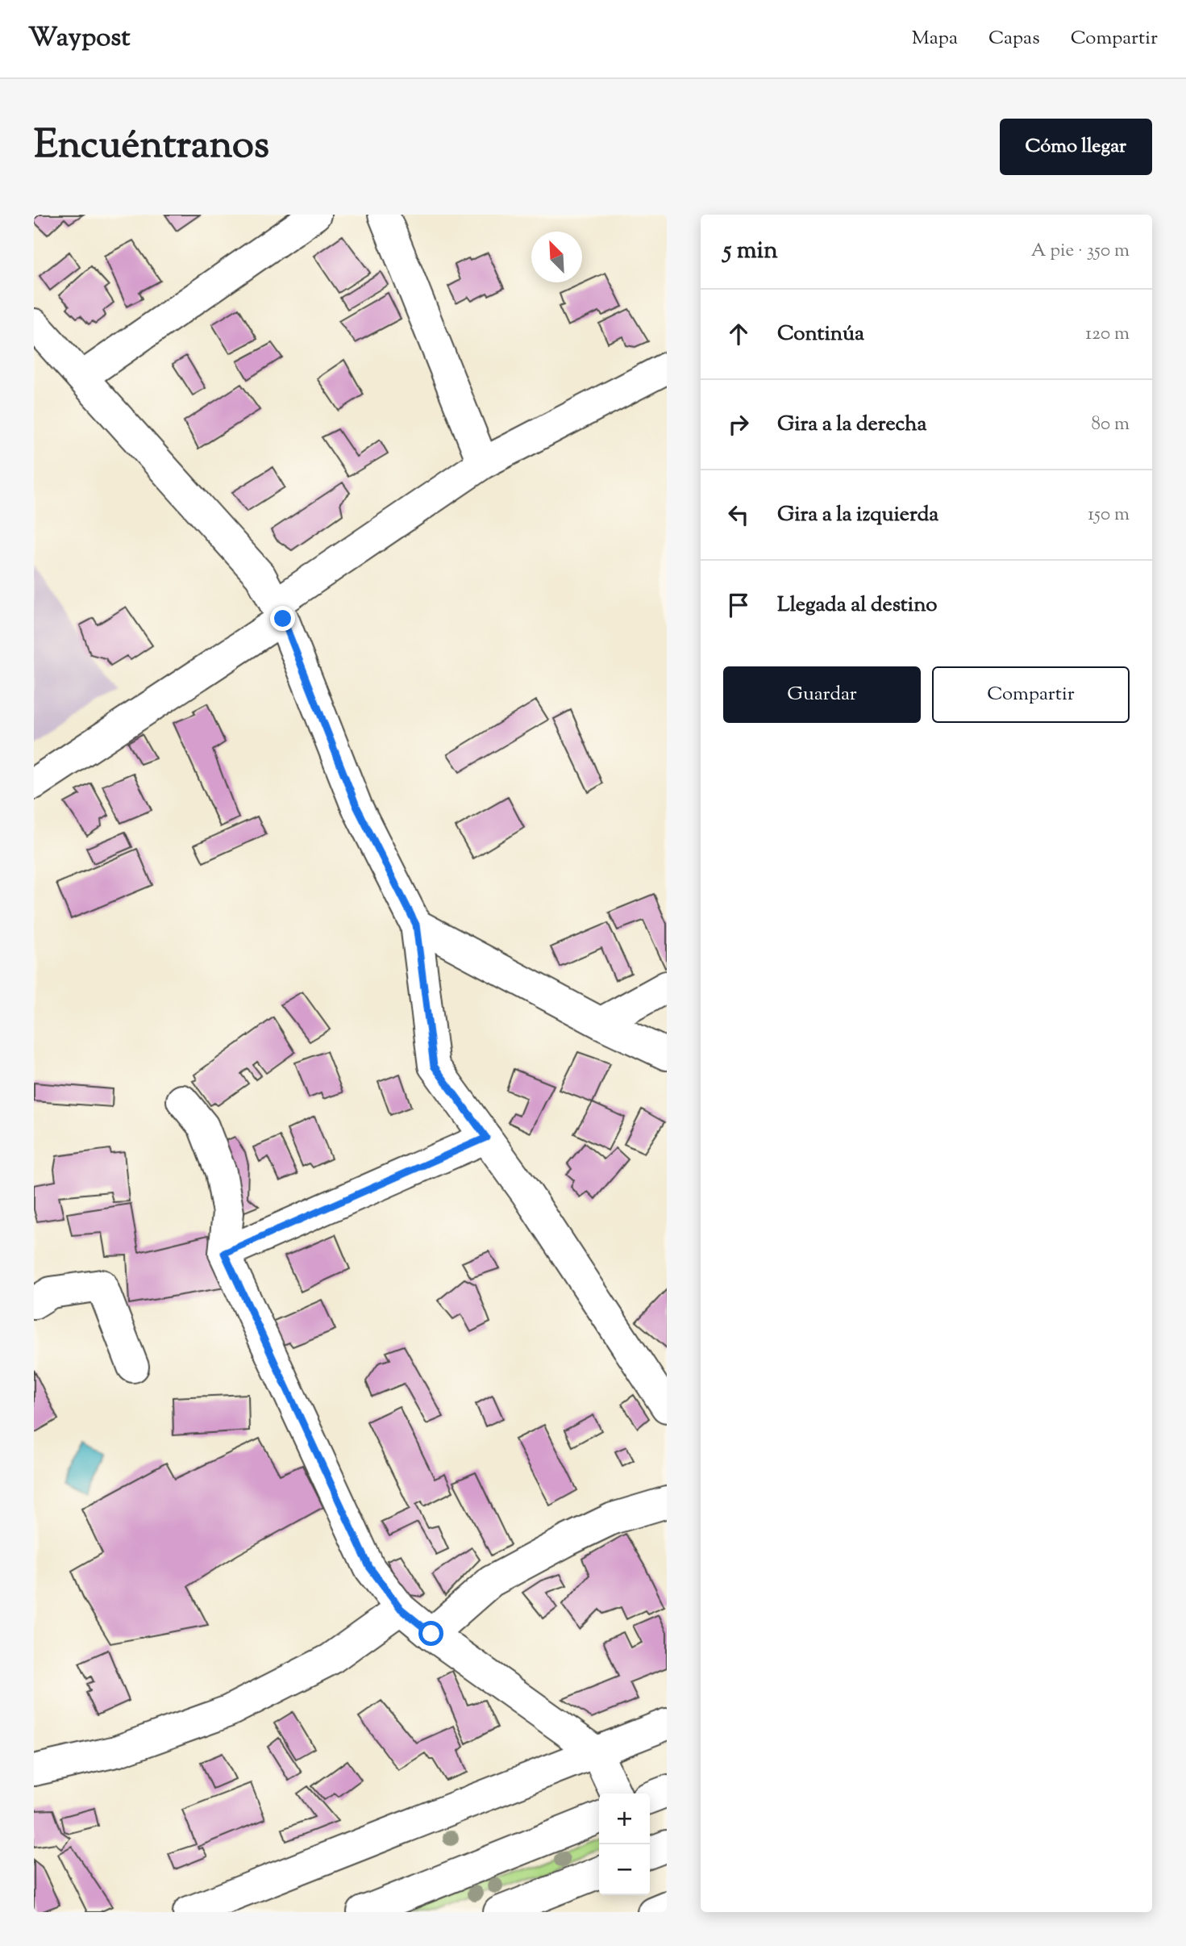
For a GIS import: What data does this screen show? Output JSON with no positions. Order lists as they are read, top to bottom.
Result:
{
  "north": "top left",
  "page": {
    "header": "Waypost",
    "nav": ["Mapa", "Capas", "Compartir"],
    "title": "Encuéntranos",
    "buttons": [
      "Cómo llegar",
      ["Guardar", "Compartir"]
    ],
    "heading": ["5 min", "A pie · 350 m"],
    "list": [
      ["Continúa", "120 m"],
      ["Gira a la derecha", "80 m"],
      ["Gira a la izquierda", "150 m"],
      "Llegada al destino"
    ],
    "map_buttons": ["+", "−"]
  }
}
